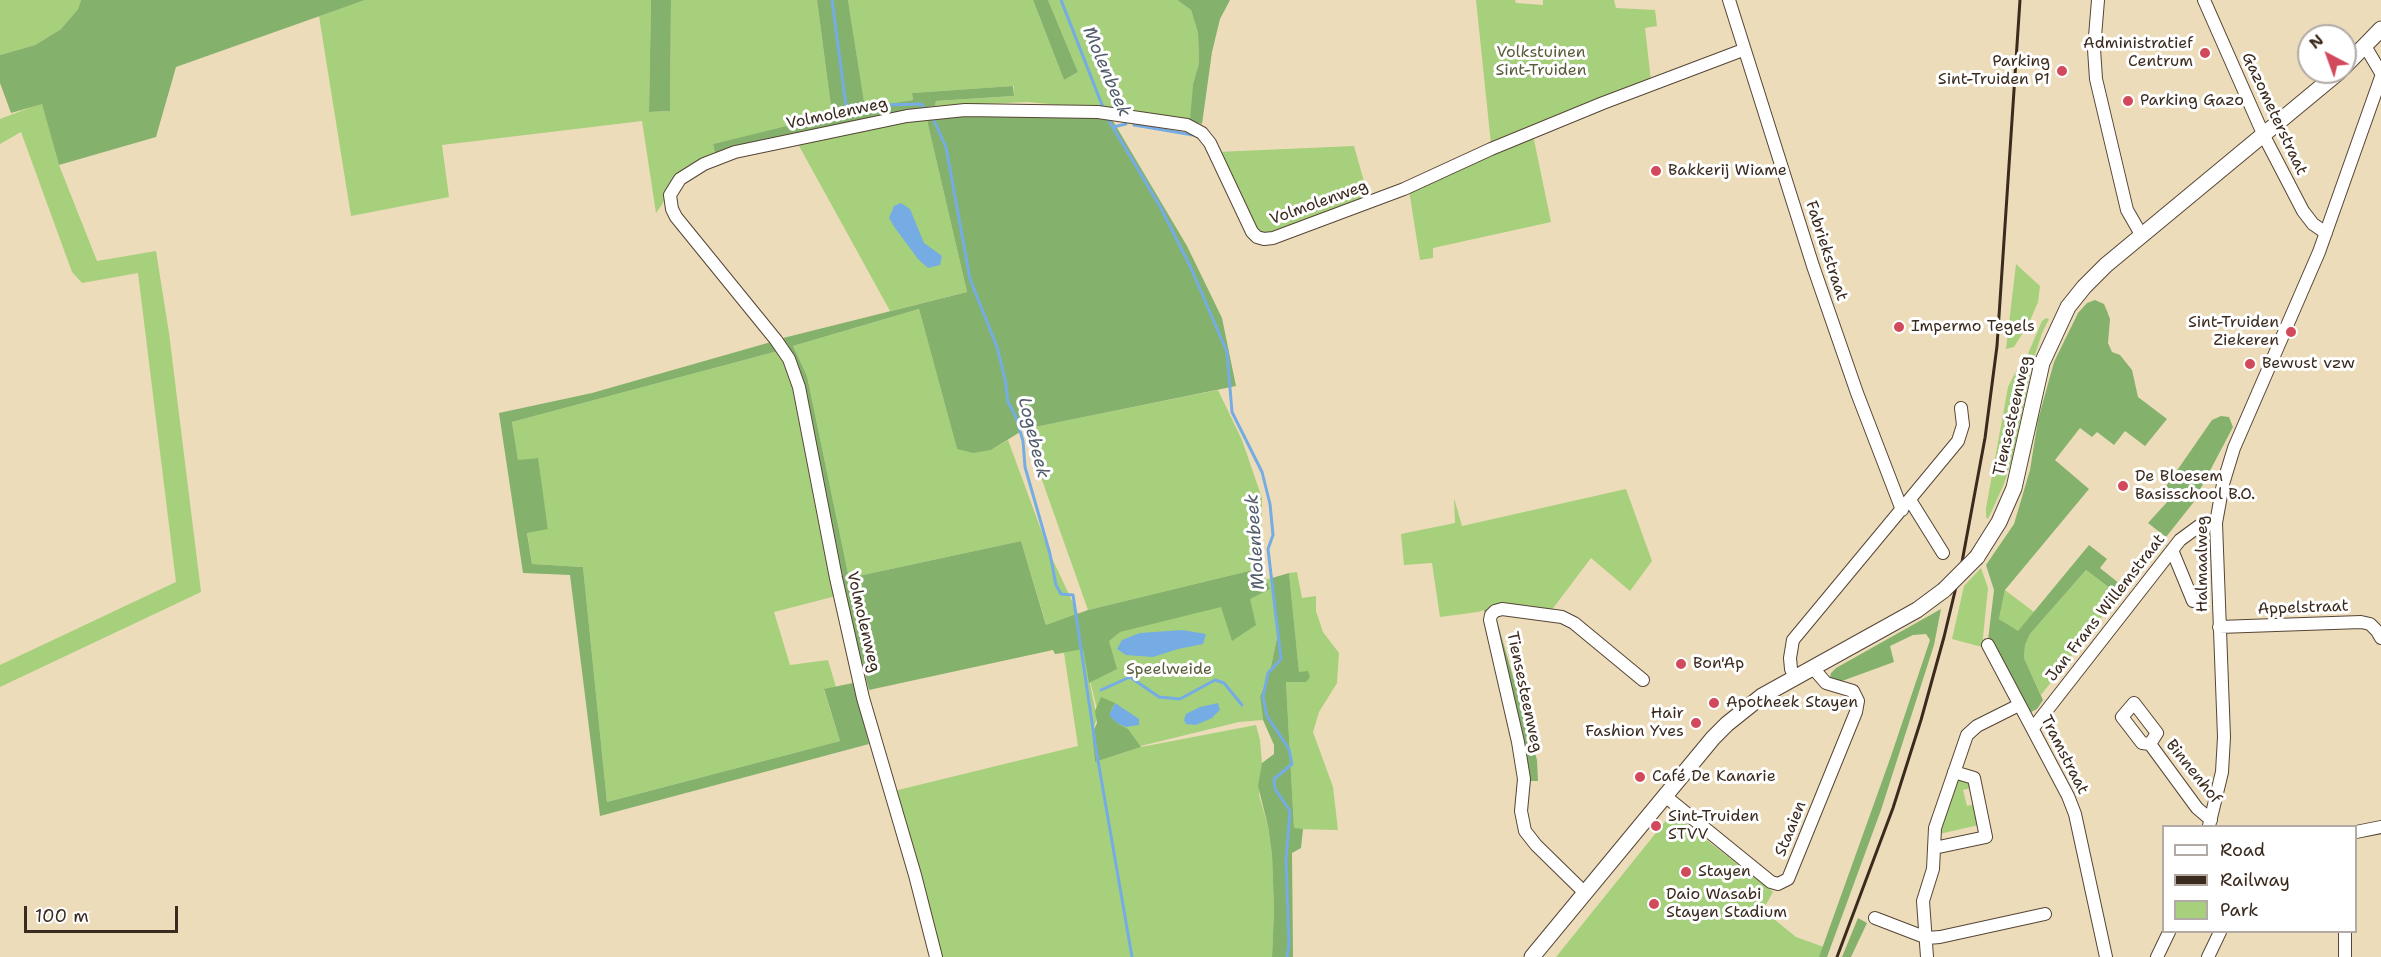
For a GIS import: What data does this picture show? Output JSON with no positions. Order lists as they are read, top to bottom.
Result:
{
  "streets": {
    "main road": ["Tiensesteenweg"],
    "street": [
      "Volmolenweg",
      "Gazometerstraat",
      "Fabriekstraat",
      "Halmaalweg",
      "Jan Frans Willemstraat",
      "Appelstraat",
      "Tramstraat",
      "Binnenhof",
      "Staaien"
    ]
  },
  "crossings": [
    ["Volmolenweg", "Fabriekstraat"],
    ["Gazometerstraat", "Tiensesteenweg"],
    ["Gazometerstraat", "Halmaalweg"],
    ["Tiensesteenweg", "Staaien"],
    ["Halmaalweg", "Jan Frans Willemstraat"],
    ["Halmaalweg", "Appelstraat"],
    ["Halmaalweg", "Binnenhof"],
    ["Jan Frans Willemstraat", "Tramstraat"]
  ],
  "water": ["Molenbeek", "Logebeek"],
  "parks": ["Volkstuinen Sint-Truiden", "Speelweide"],
  "places": [
    "Administratief Centrum",
    "Parking Sint-Truiden P1",
    "Parking Gazo",
    "Bakkerij Wiame",
    "Impermo Tegels",
    "Sint-Truiden Ziekeren",
    "Bewust vzw",
    "De Bloesem Basisschool B.O.",
    "Bon'Ap",
    "Apotheek Stayen",
    "Hair Fashion Yves",
    "Café De Kanarie",
    "Sint-Truiden STVV",
    "Stayen",
    "Daio Wasabi Stayen Stadium"
  ],
  "legend": ["Road", "Railway", "Park"],
  "scale_bar": "100 m",
  "north": "top left"
}
